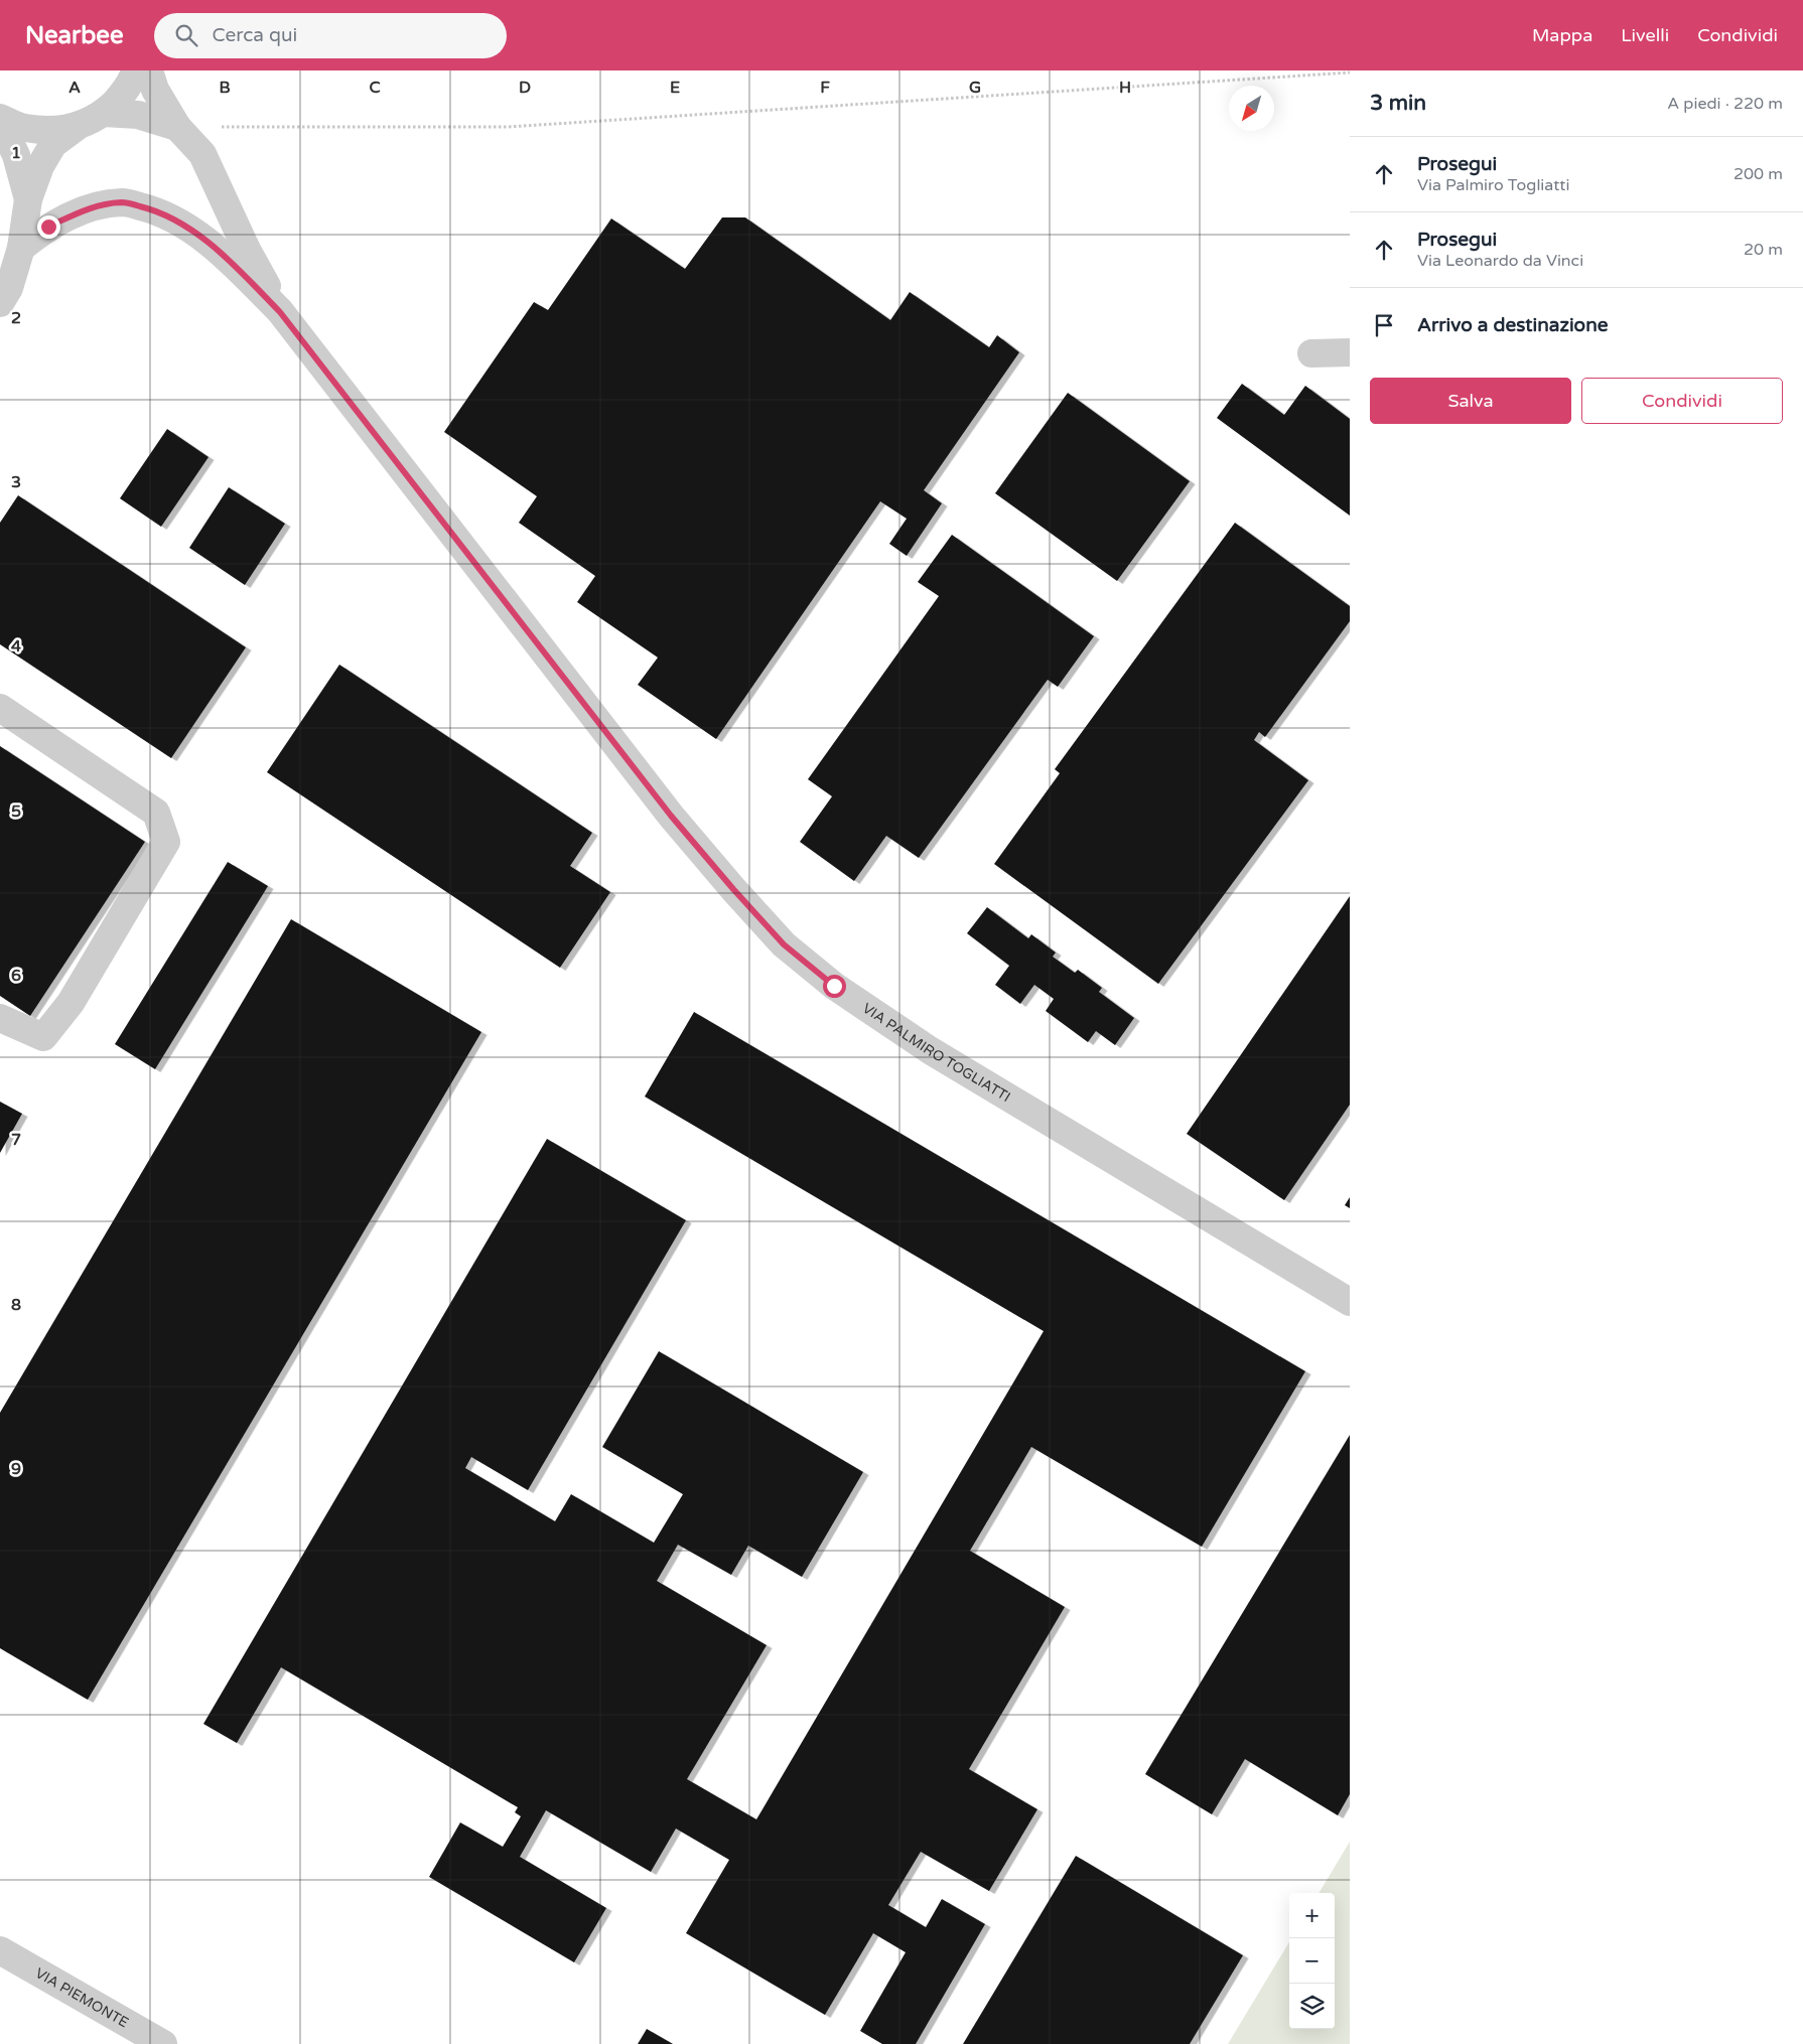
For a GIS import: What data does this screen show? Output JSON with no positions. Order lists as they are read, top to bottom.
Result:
{
  "streets": {
    "street": ["VIA PALMIRO TOGLIATTI", "VIA PIEMONTE"]
  },
  "north": "bottom left",
  "page": {
    "header": "Nearbee",
    "search": "Cerca qui",
    "nav": ["Mappa", "Livelli", "Condividi"],
    "heading": ["3 min", "A piedi · 220 m"],
    "list": [
      ["Prosegui", "Via Palmiro Togliatti", "200 m"],
      ["Prosegui", "Via Leonardo da Vinci", "20 m"],
      "Arrivo a destinazione"
    ],
    "buttons": ["Salva", "Condividi"],
    "map_buttons": ["+", "−"]
  },
  "grid": {
    "columns": [
      "A",
      "B",
      "C",
      "D",
      "E",
      "F",
      "G",
      "H"
    ],
    "rows": [
      "1",
      "2",
      "3",
      "4",
      "5",
      "6",
      "7",
      "8",
      "9"
    ]
  }
}
